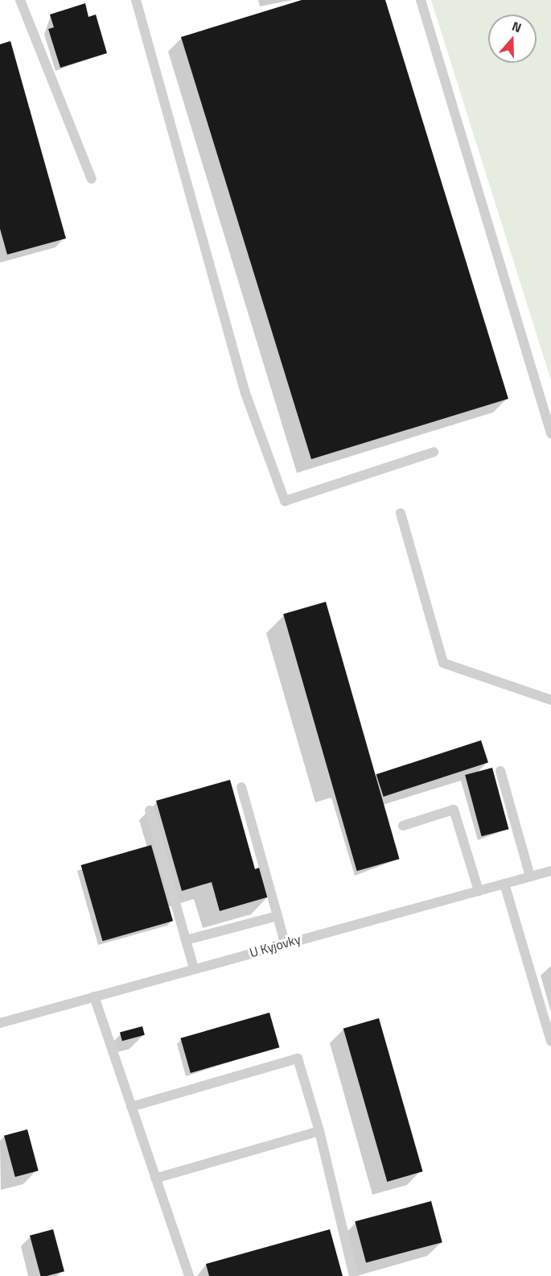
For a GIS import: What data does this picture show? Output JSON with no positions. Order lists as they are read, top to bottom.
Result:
{
  "streets": {
    "lane": ["U Kyjovky"]
  },
  "north": "top"
}
